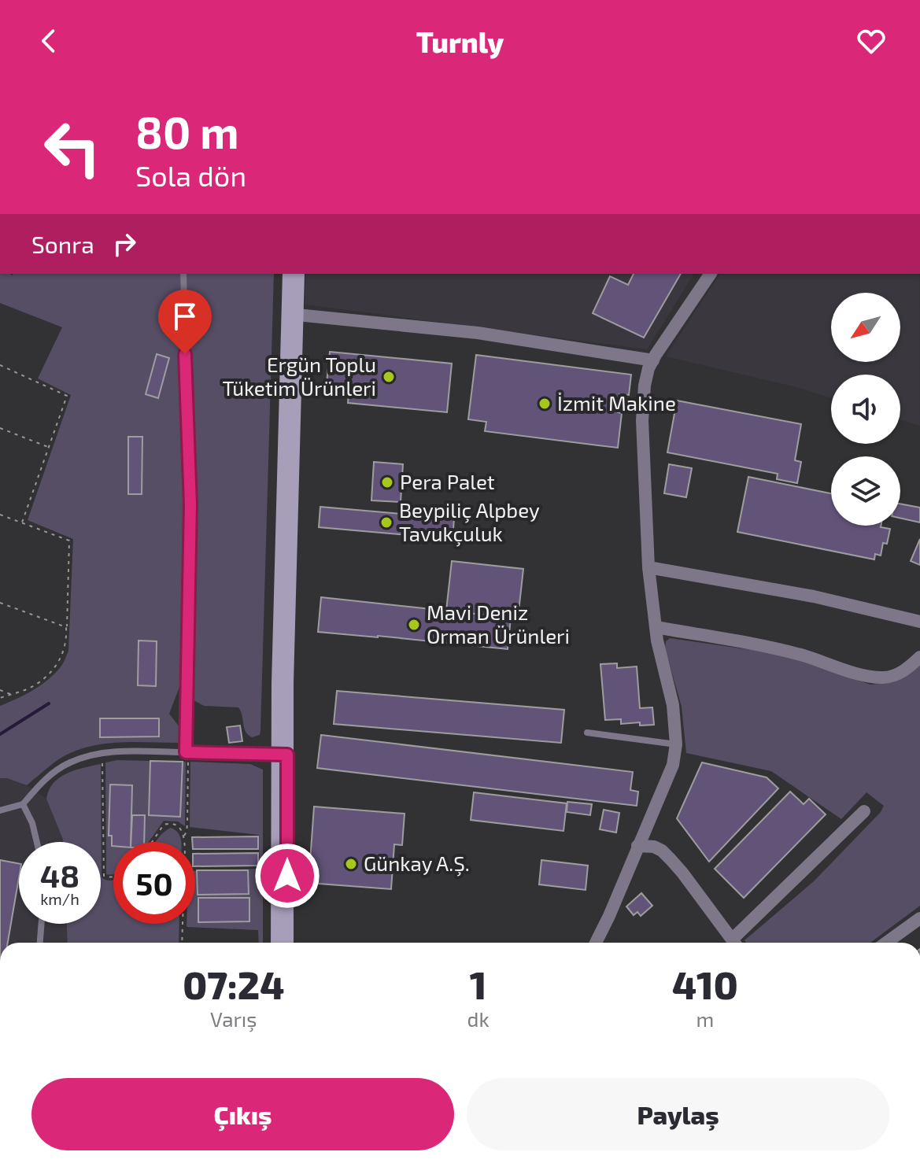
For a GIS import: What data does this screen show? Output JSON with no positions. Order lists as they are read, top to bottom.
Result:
{
  "places": [
    "Ergün Toplu Tüketim Ürünleri",
    "İzmit Makine",
    "Pera Palet",
    "Beypiliç Alpbey Tavukçuluk",
    "Mavi Deniz Orman Ürünleri",
    "Günkay A.Ş."
  ],
  "north": "bottom left",
  "page": {
    "header": "Turnly",
    "turn": ["80 m", "Sola dön"],
    "then": "Sonra",
    "speed": "48 km/h",
    "limit": "50",
    "eta": [
      "07:24",
      "Varış",
      "1",
      "dk",
      "410",
      "m"
    ],
    "buttons": ["Çıkış", "Paylaş"]
  }
}
